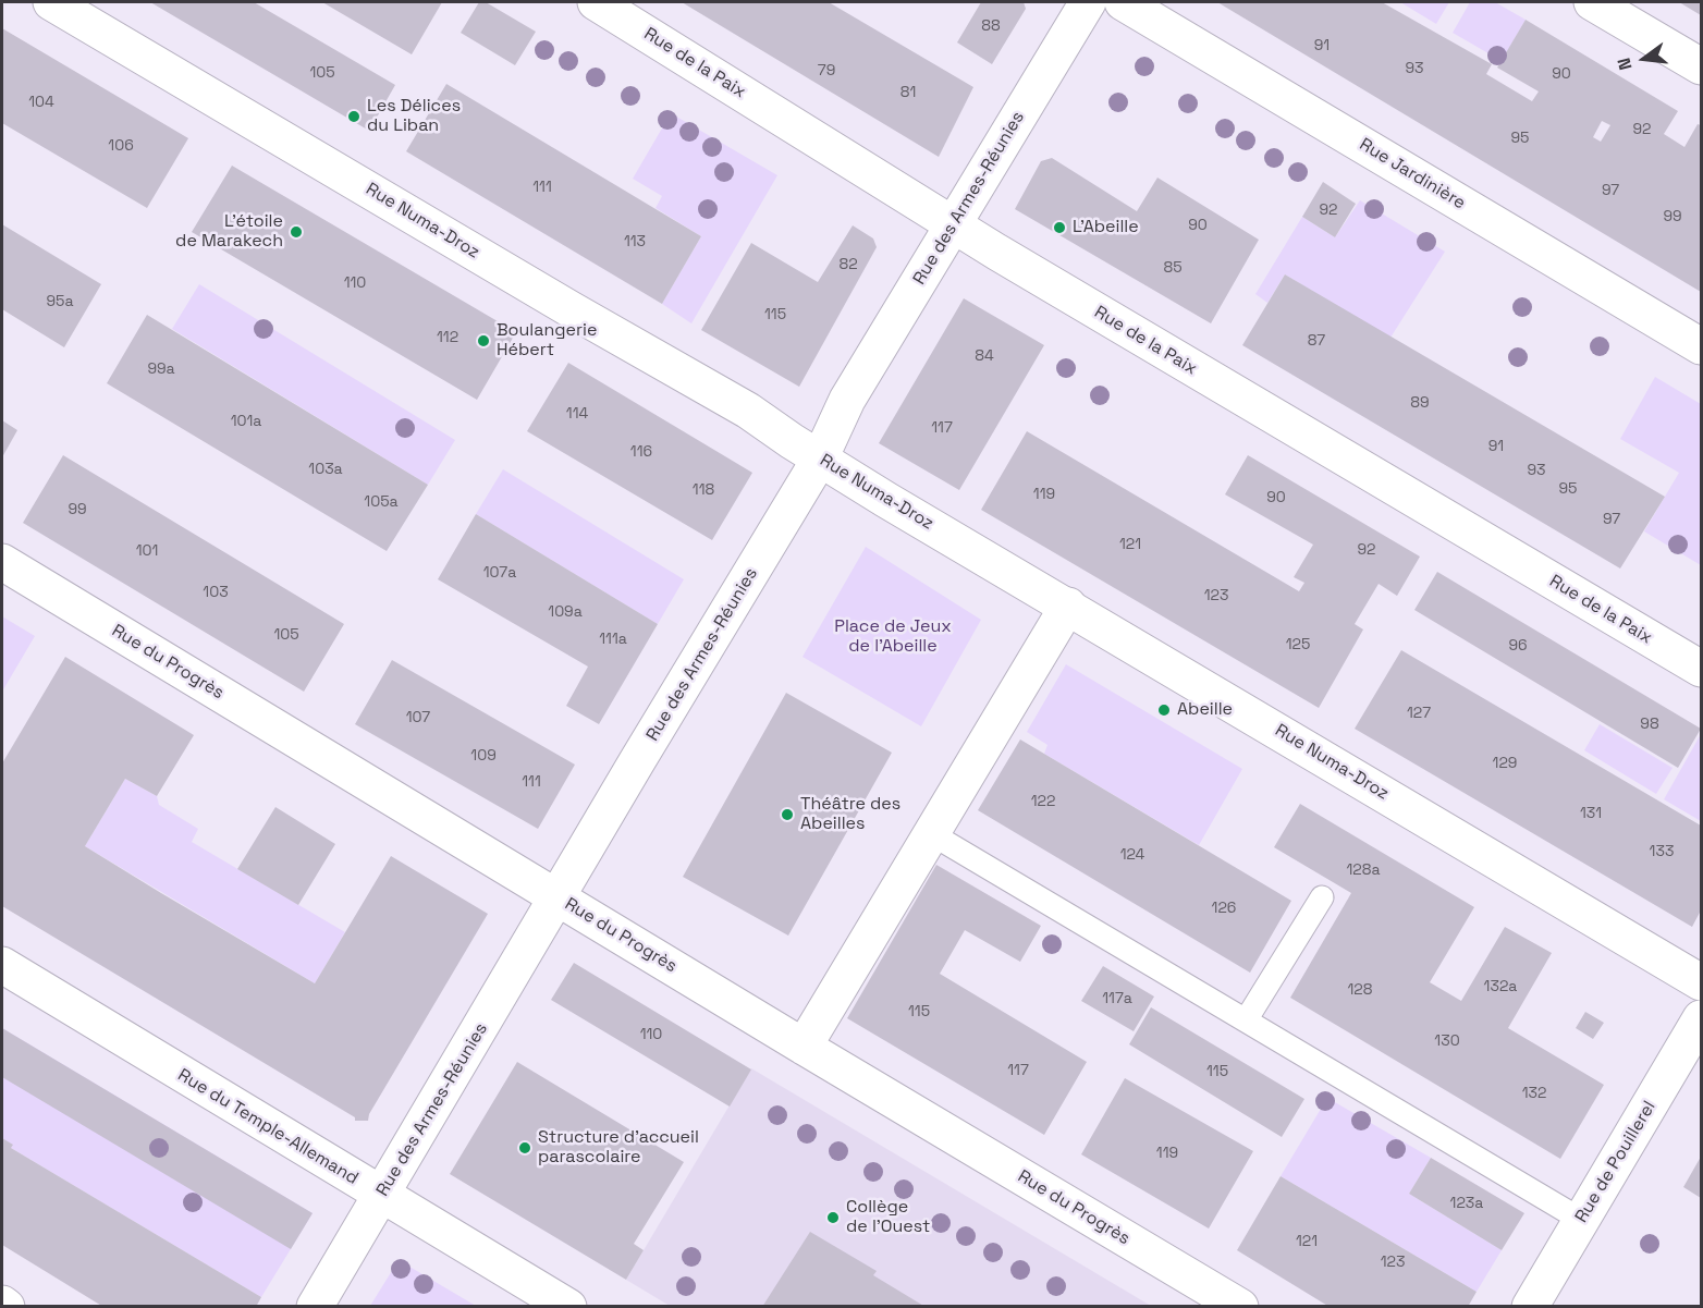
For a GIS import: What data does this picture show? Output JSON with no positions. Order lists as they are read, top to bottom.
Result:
{
  "streets": {
    "street": [
      "Rue de la Paix",
      "Rue Jardinière",
      "Rue des Armes-Réunies",
      "Rue Numa-Droz",
      "Rue du Progrès",
      "Rue du Temple-Allemand",
      "Rue de Pouillerel"
    ]
  },
  "crossings": [
    ["Rue de la Paix", "Rue des Armes-Réunies"],
    ["Rue des Armes-Réunies", "Rue Numa-Droz"],
    ["Rue des Armes-Réunies", "Rue du Progrès"],
    ["Rue des Armes-Réunies", "Rue du Temple-Allemand"]
  ],
  "parks": ["Place de Jeux de l'Abeille"],
  "places": [
    "Les Délices du Liban",
    "L'Abeille",
    "L'étoile de Marakech",
    "Boulangerie Hébert",
    "Abeille",
    "Théâtre des Abeilles",
    "Structure d'accueil parascolaire",
    "Collège de l'Ouest"
  ],
  "house_numbers": [
    "88",
    "91",
    "93",
    "79",
    "105",
    "90",
    "81",
    "104",
    "92",
    "95",
    "106",
    "111",
    "97",
    "92",
    "99",
    "90",
    "113",
    "82",
    "85",
    "110",
    "95a",
    "115",
    "112",
    "87",
    "84",
    "99a",
    "89",
    "114",
    "101a",
    "117",
    "91",
    "116",
    "103a",
    "93",
    "95",
    "118",
    "119",
    "90",
    "105a",
    "99",
    "97",
    "121",
    "92",
    "101",
    "107a",
    "103",
    "123",
    "109a",
    "105",
    "111a",
    "125",
    "96",
    "127",
    "107",
    "98",
    "109",
    "129",
    "111",
    "122",
    "131",
    "133",
    "124",
    "128a",
    "126",
    "132a",
    "128",
    "117a",
    "115",
    "110",
    "130",
    "117",
    "115",
    "132",
    "119",
    "123a",
    "121",
    "123"
  ],
  "north": "left"
}
